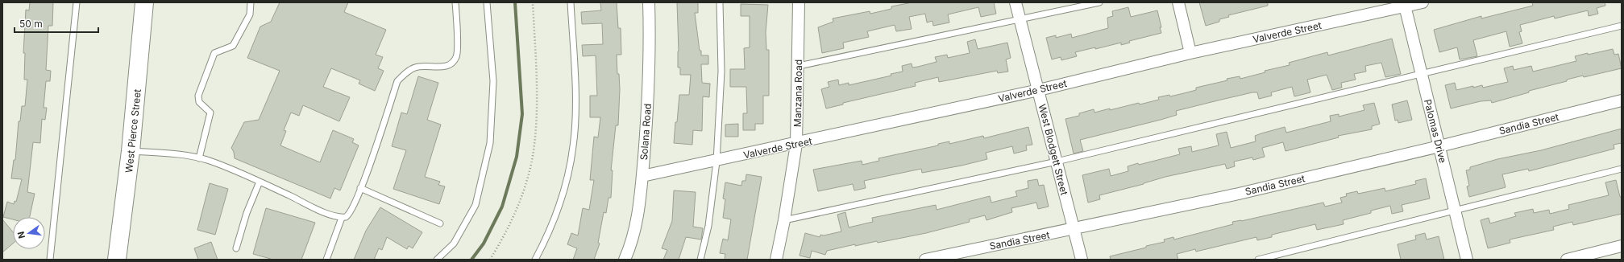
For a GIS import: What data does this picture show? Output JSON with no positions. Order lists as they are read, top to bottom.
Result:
{
  "streets": {
    "highway": ["West Pierce Street"],
    "street": [
      "Valverde Street",
      "Manzana Road",
      "Sandia Street",
      "Palomas Drive",
      "Solana Road",
      "West Blodgett Street"
    ]
  },
  "crossings": [
    ["Valverde Street", "Manzana Road"],
    ["Valverde Street", "Palomas Drive"],
    ["Valverde Street", "Solana Road"],
    ["Valverde Street", "West Blodgett Street"],
    ["Sandia Street", "Palomas Drive"],
    ["Sandia Street", "West Blodgett Street"]
  ],
  "scale_bar": "50 m",
  "north": "left"
}
